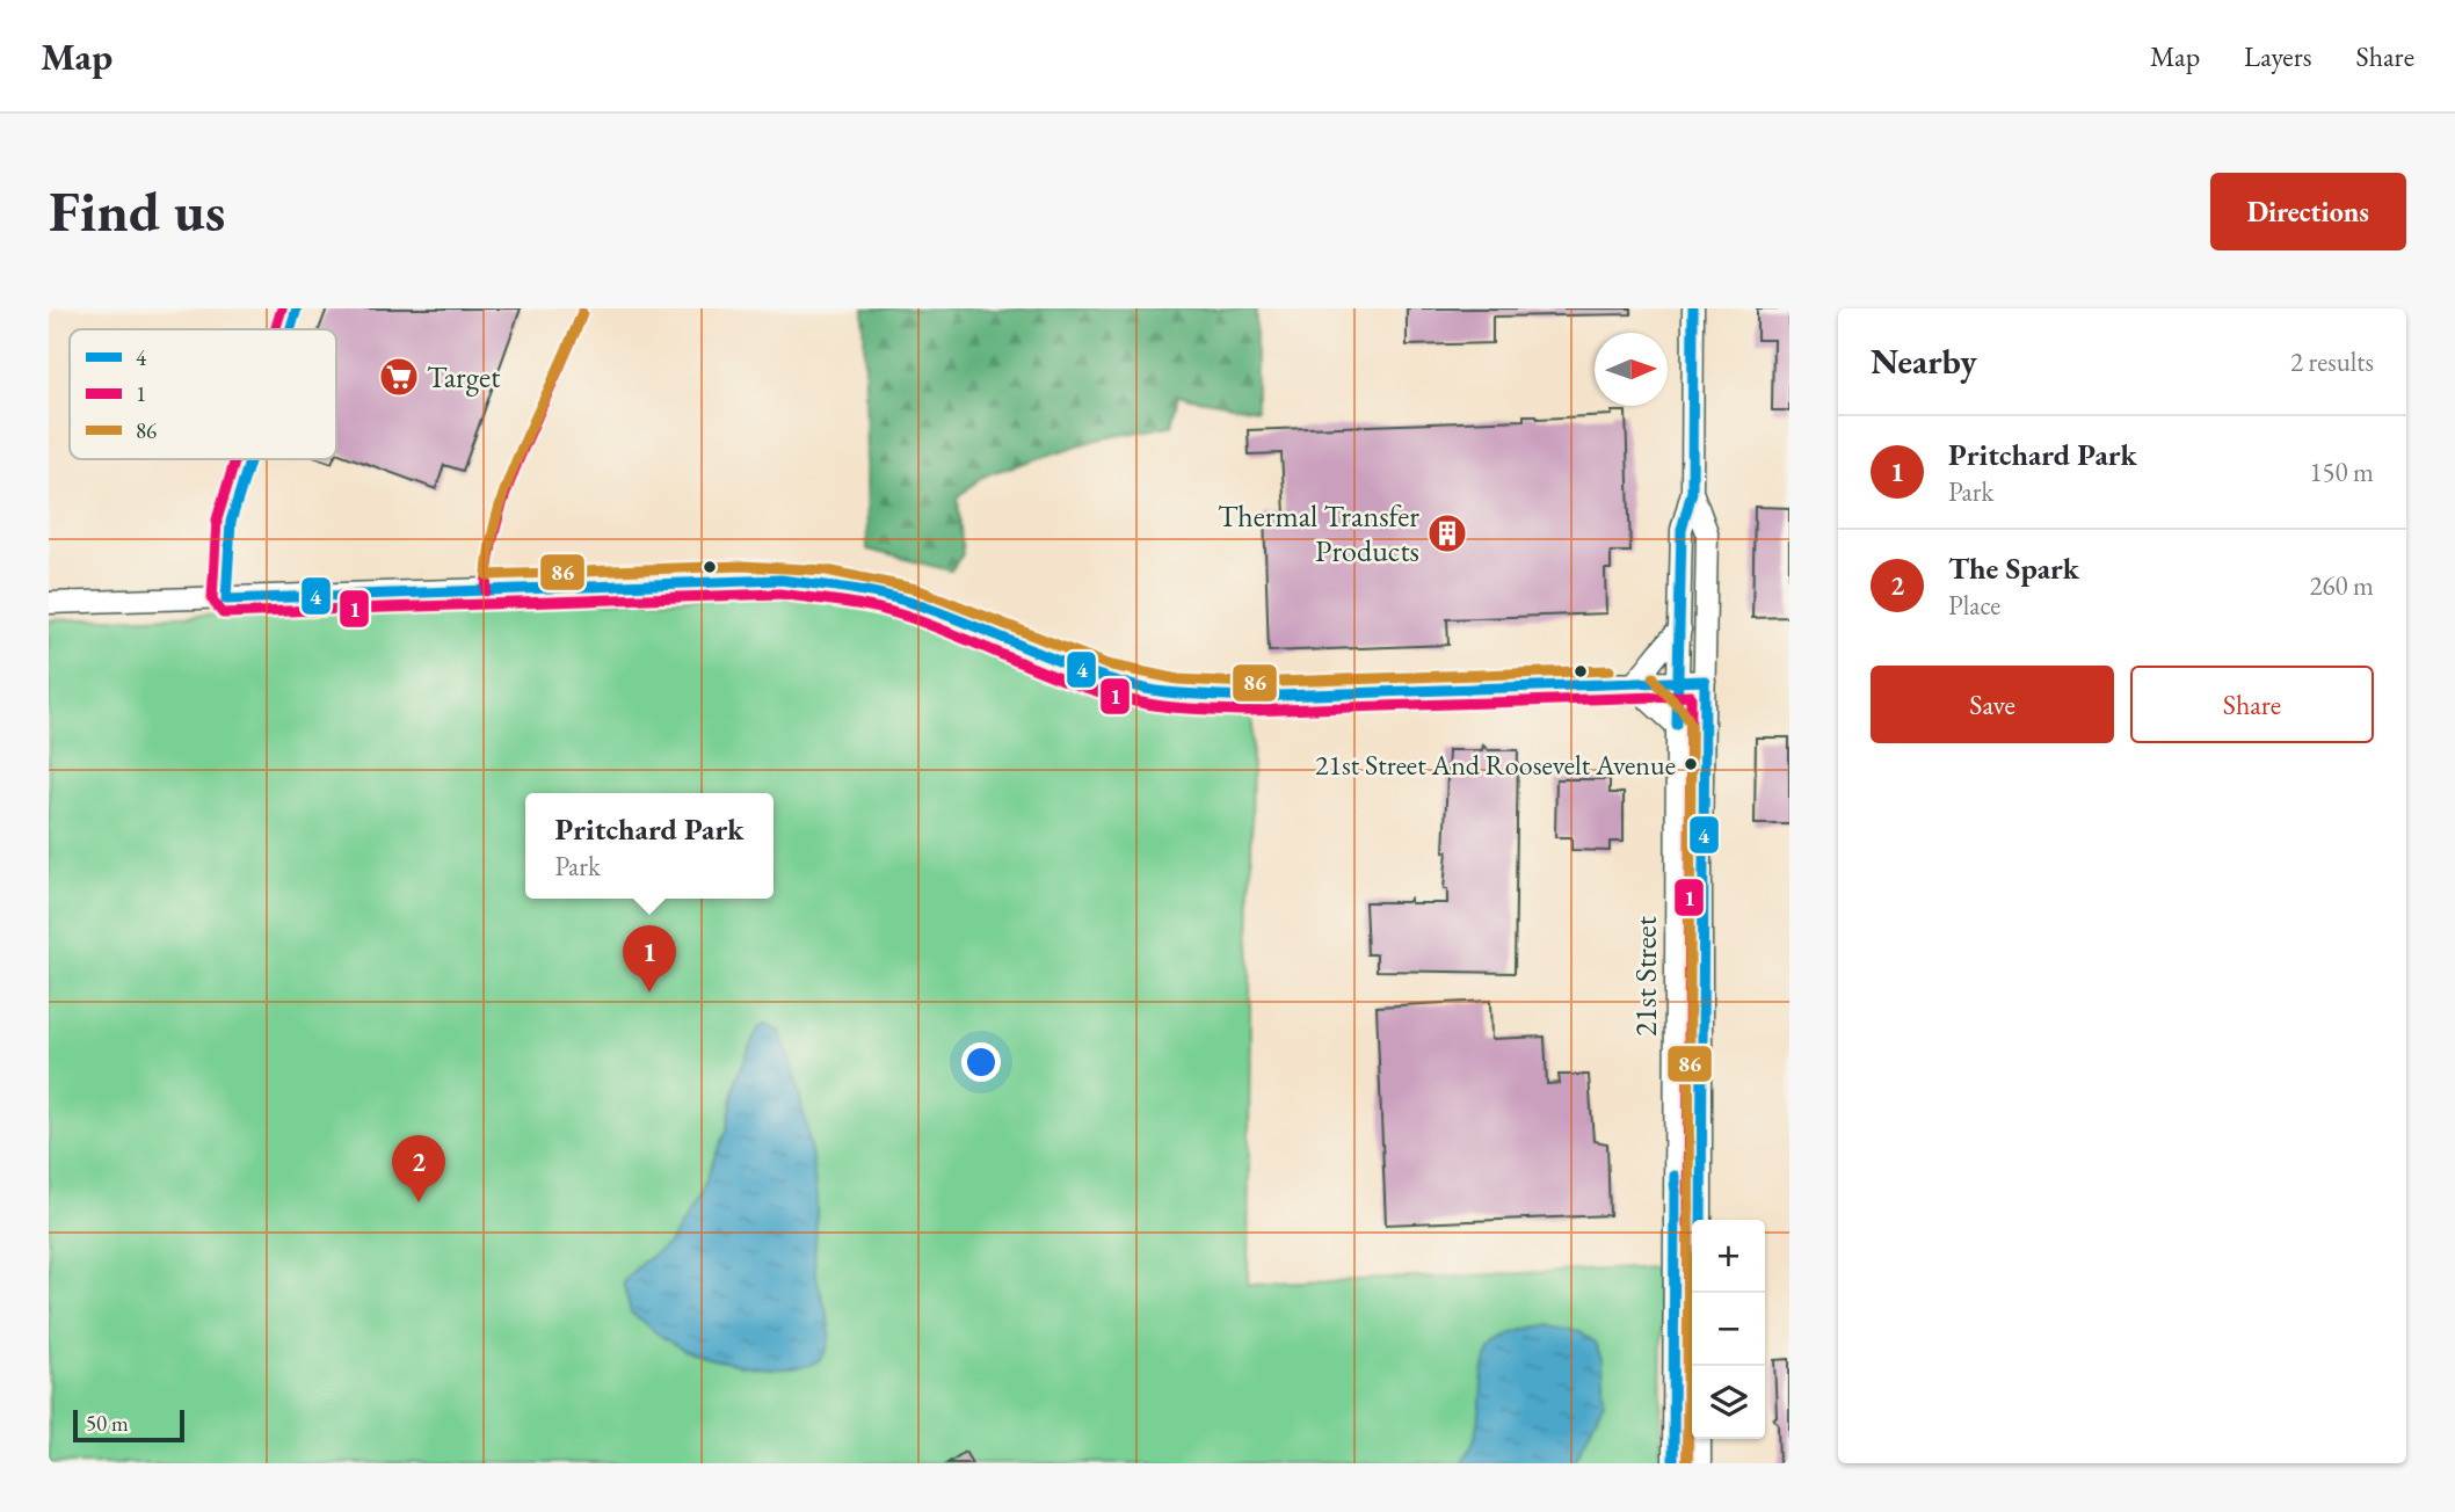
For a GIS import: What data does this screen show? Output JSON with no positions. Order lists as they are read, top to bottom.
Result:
{
  "streets": {
    "street": ["21st Street"]
  },
  "places": {
    "supermarket": ["Target"],
    "building": ["Thermal Transfer Products"],
    "other": ["21st Street And Roosevelt Avenue"]
  },
  "lines": ["transit line 4", "transit line 1", "transit line 86"],
  "legend": ["4", "1", "86"],
  "scale_bar": "50 m",
  "north": "right",
  "page": {
    "header": "Map",
    "nav": ["Map", "Layers", "Share"],
    "buttons": [
      "Directions",
      ["Save", "Share"]
    ],
    "title": "Find us",
    "heading": ["Nearby", "2 results"],
    "list": [
      {
        "mark": "1",
        "name": "Pritchard Park",
        "note": "Park",
        "value": "150 m"
      },
      {
        "mark": "2",
        "name": "The Spark",
        "note": "Place",
        "value": "260 m"
      }
    ],
    "popup": ["Pritchard Park", "Park"],
    "pins": ["1", "2"],
    "map_buttons": ["+", "−"],
    "scale": "50 m"
  }
}
